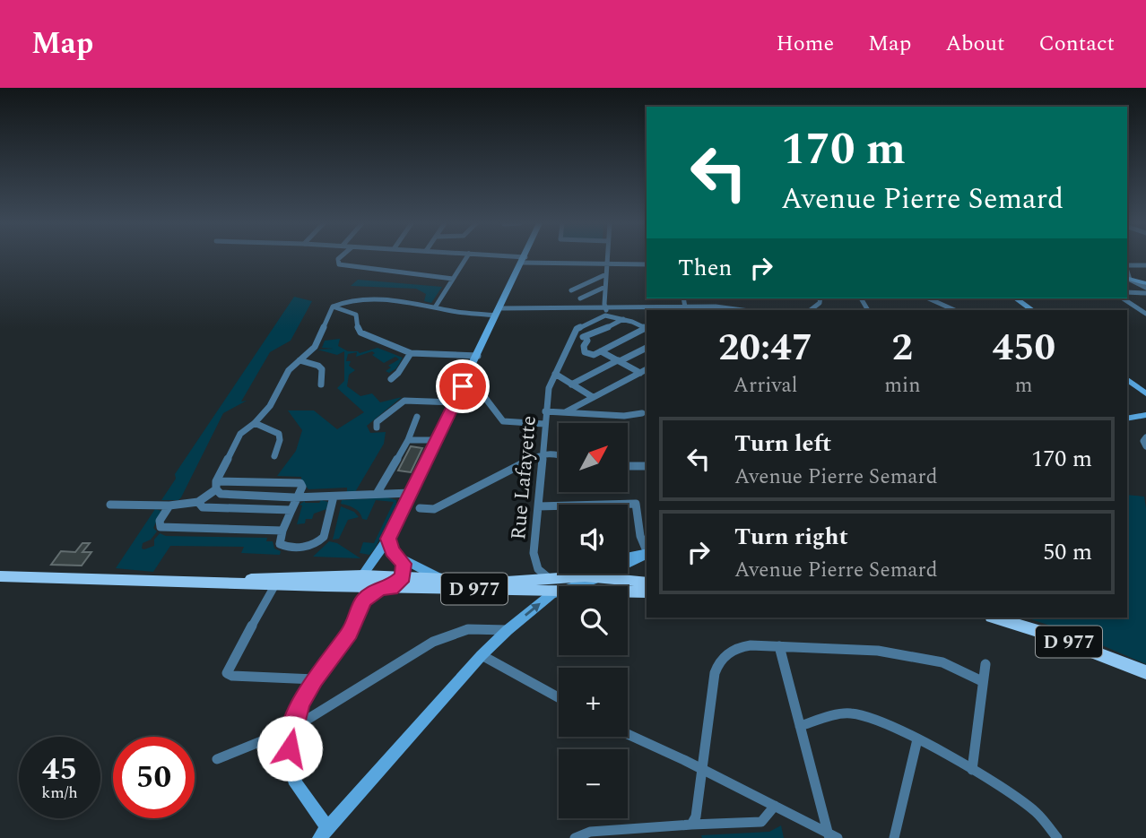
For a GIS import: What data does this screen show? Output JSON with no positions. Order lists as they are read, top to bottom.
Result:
{
  "streets": {
    "main road": ["D 977"],
    "street": ["Rue Lafayette"]
  },
  "crossings": [
    ["Rue Lafayette", "D 977"]
  ],
  "north": "top right",
  "page": {
    "header": "Map",
    "nav": [
      "Home",
      "Map",
      "About",
      "Contact"
    ],
    "turn": ["170 m", "Avenue Pierre Semard"],
    "then": "Then",
    "eta": [
      "20:47",
      "Arrival",
      "2",
      "min",
      "450",
      "m"
    ],
    "list": [
      {
        "name": "Turn left",
        "note": "Avenue Pierre Semard",
        "value": "170 m"
      },
      {
        "name": "Turn right",
        "note": "Avenue Pierre Semard",
        "value": "50 m"
      }
    ],
    "map_buttons": ["+", "−"],
    "speed": "45 km/h",
    "limit": "50"
  }
}
